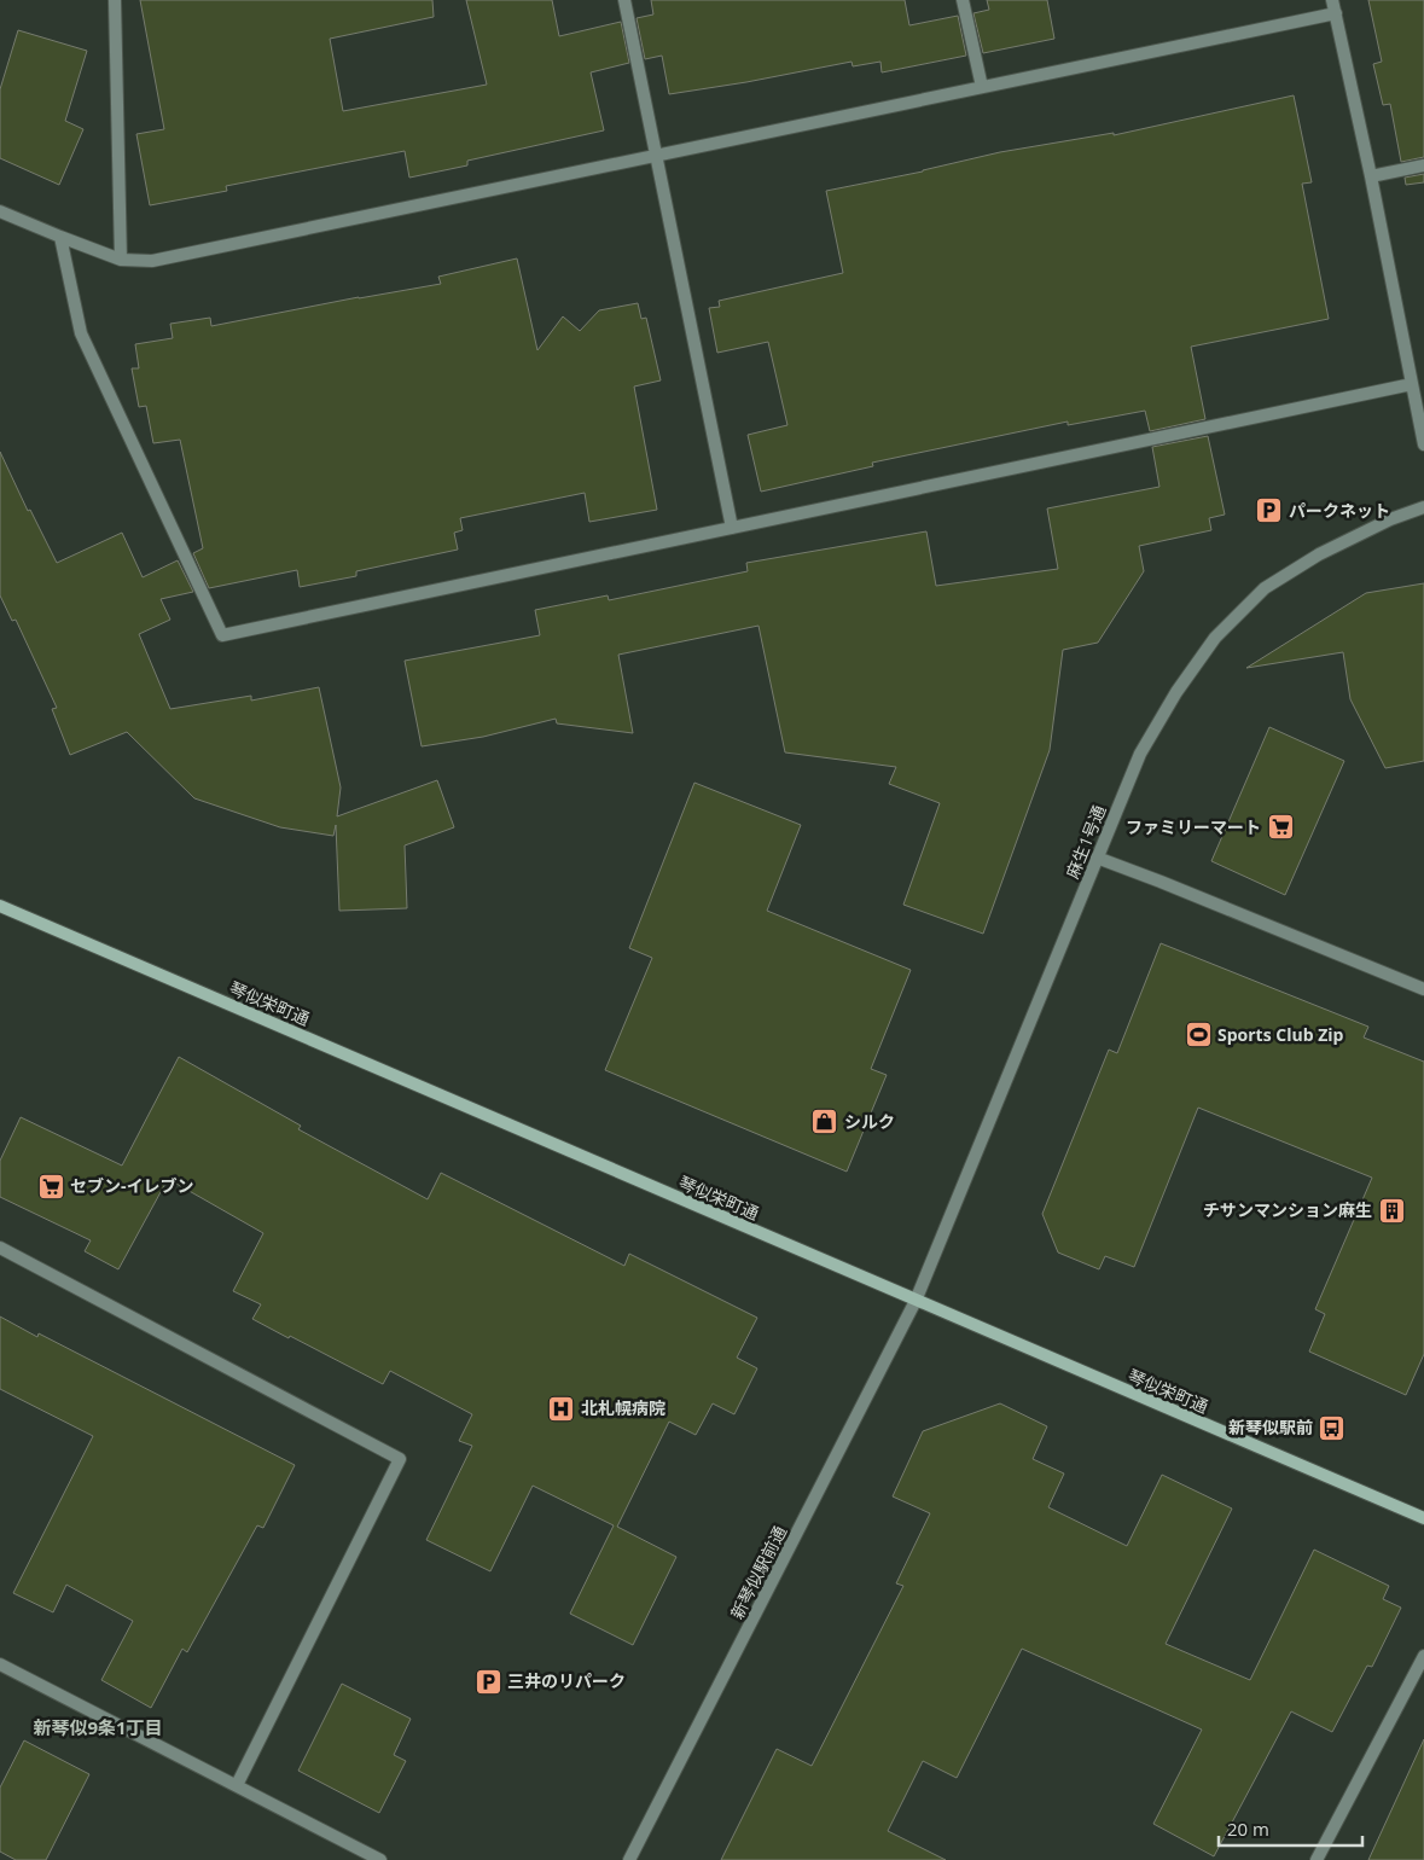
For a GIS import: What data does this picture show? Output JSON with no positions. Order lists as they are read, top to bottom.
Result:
{
  "streets": {
    "main road": ["琴似栄町通"],
    "street": ["麻生1号通", "新琴似駅前通"]
  },
  "crossings": [
    ["麻生1号通", "琴似栄町通"],
    ["麻生1号通", "新琴似駅前通"],
    ["琴似栄町通", "新琴似駅前通"]
  ],
  "districts": ["新琴似9条1丁目"],
  "places": {
    "parking": ["パークネット", "三井のリパーク"],
    "supermarket": ["ファミリーマート", "セブン-イレブン"],
    "sports": ["Sports Club Zip"],
    "shop": ["シルク"],
    "building": ["チサンマンション麻生"],
    "hospital": ["北札幌病院"],
    "bus stop": ["新琴似駅前"]
  },
  "scale_bar": "20 m"
}
